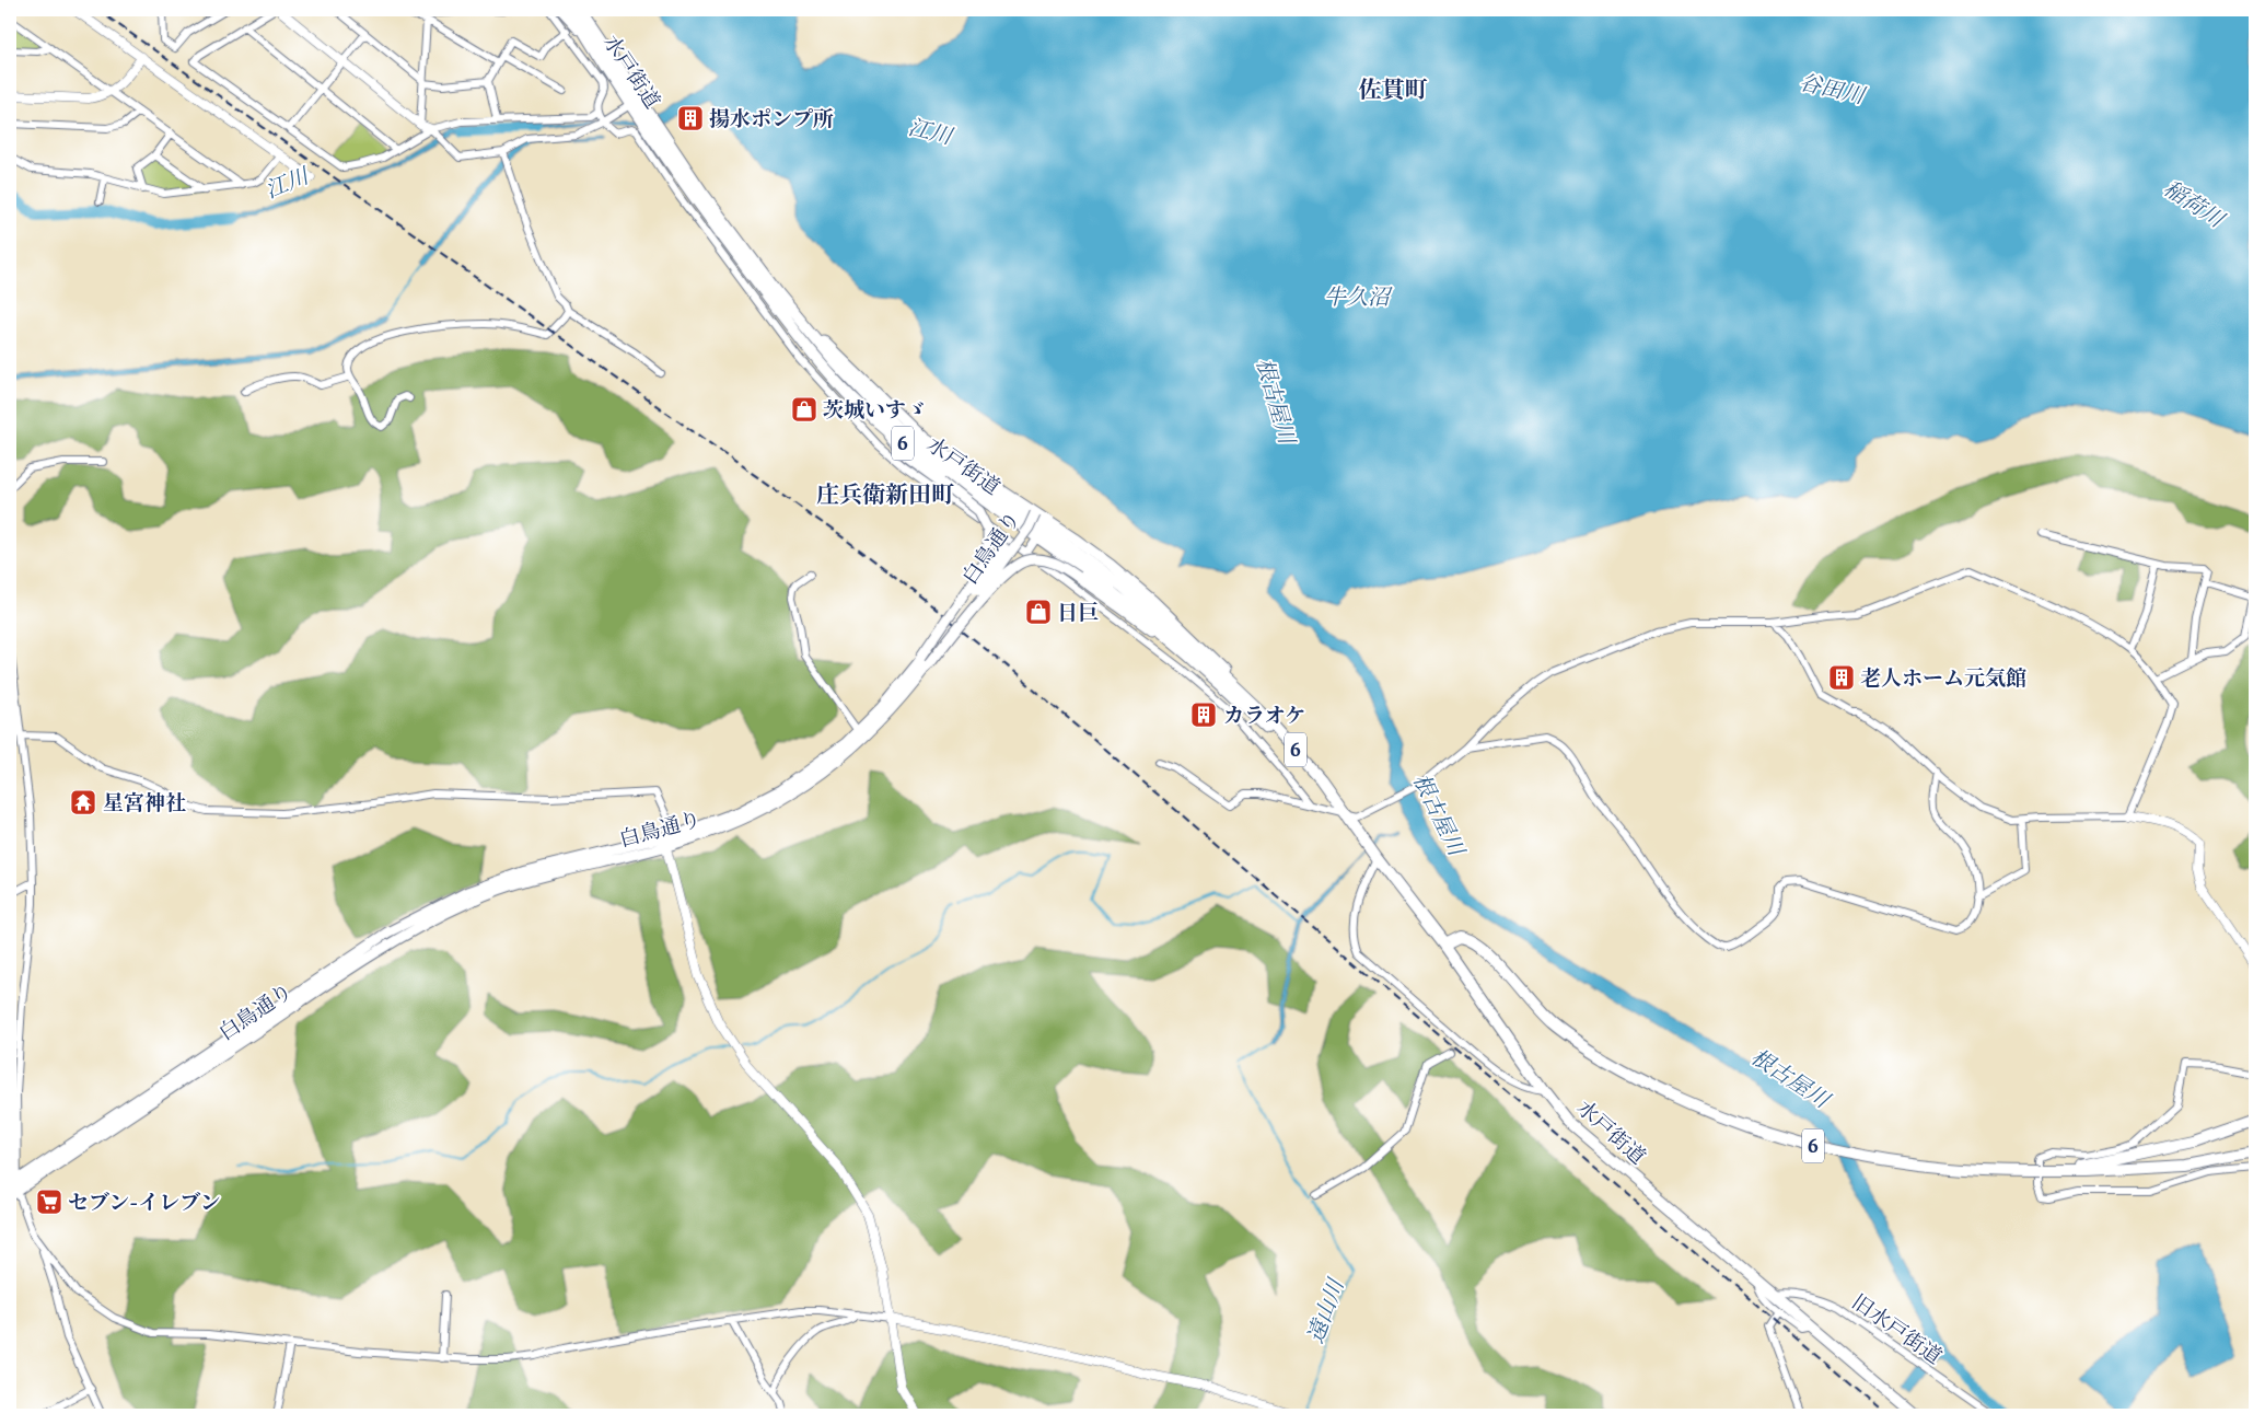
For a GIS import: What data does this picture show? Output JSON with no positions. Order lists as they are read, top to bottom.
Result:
{
  "streets": {
    "highway": ["水戸街道", "6"],
    "main road": ["白鳥通り"],
    "street": ["旧水戸街道"]
  },
  "crossings": [
    ["水戸街道", "6"],
    ["水戸街道", "旧水戸街道"]
  ],
  "districts": ["佐貫町", "庄兵衛新田町"],
  "water": [
    "谷田川",
    "江川",
    "稲荷川",
    "牛久沼",
    "根古屋川",
    "遠山川"
  ],
  "places": {
    "building": ["揚水ポンプ所", "老人ホーム元気館", "カラオケ"],
    "shop": ["茨城いすゞ", "日巨"],
    "temple": ["星宮神社"],
    "supermarket": ["セブン-イレブン"]
  }
}
